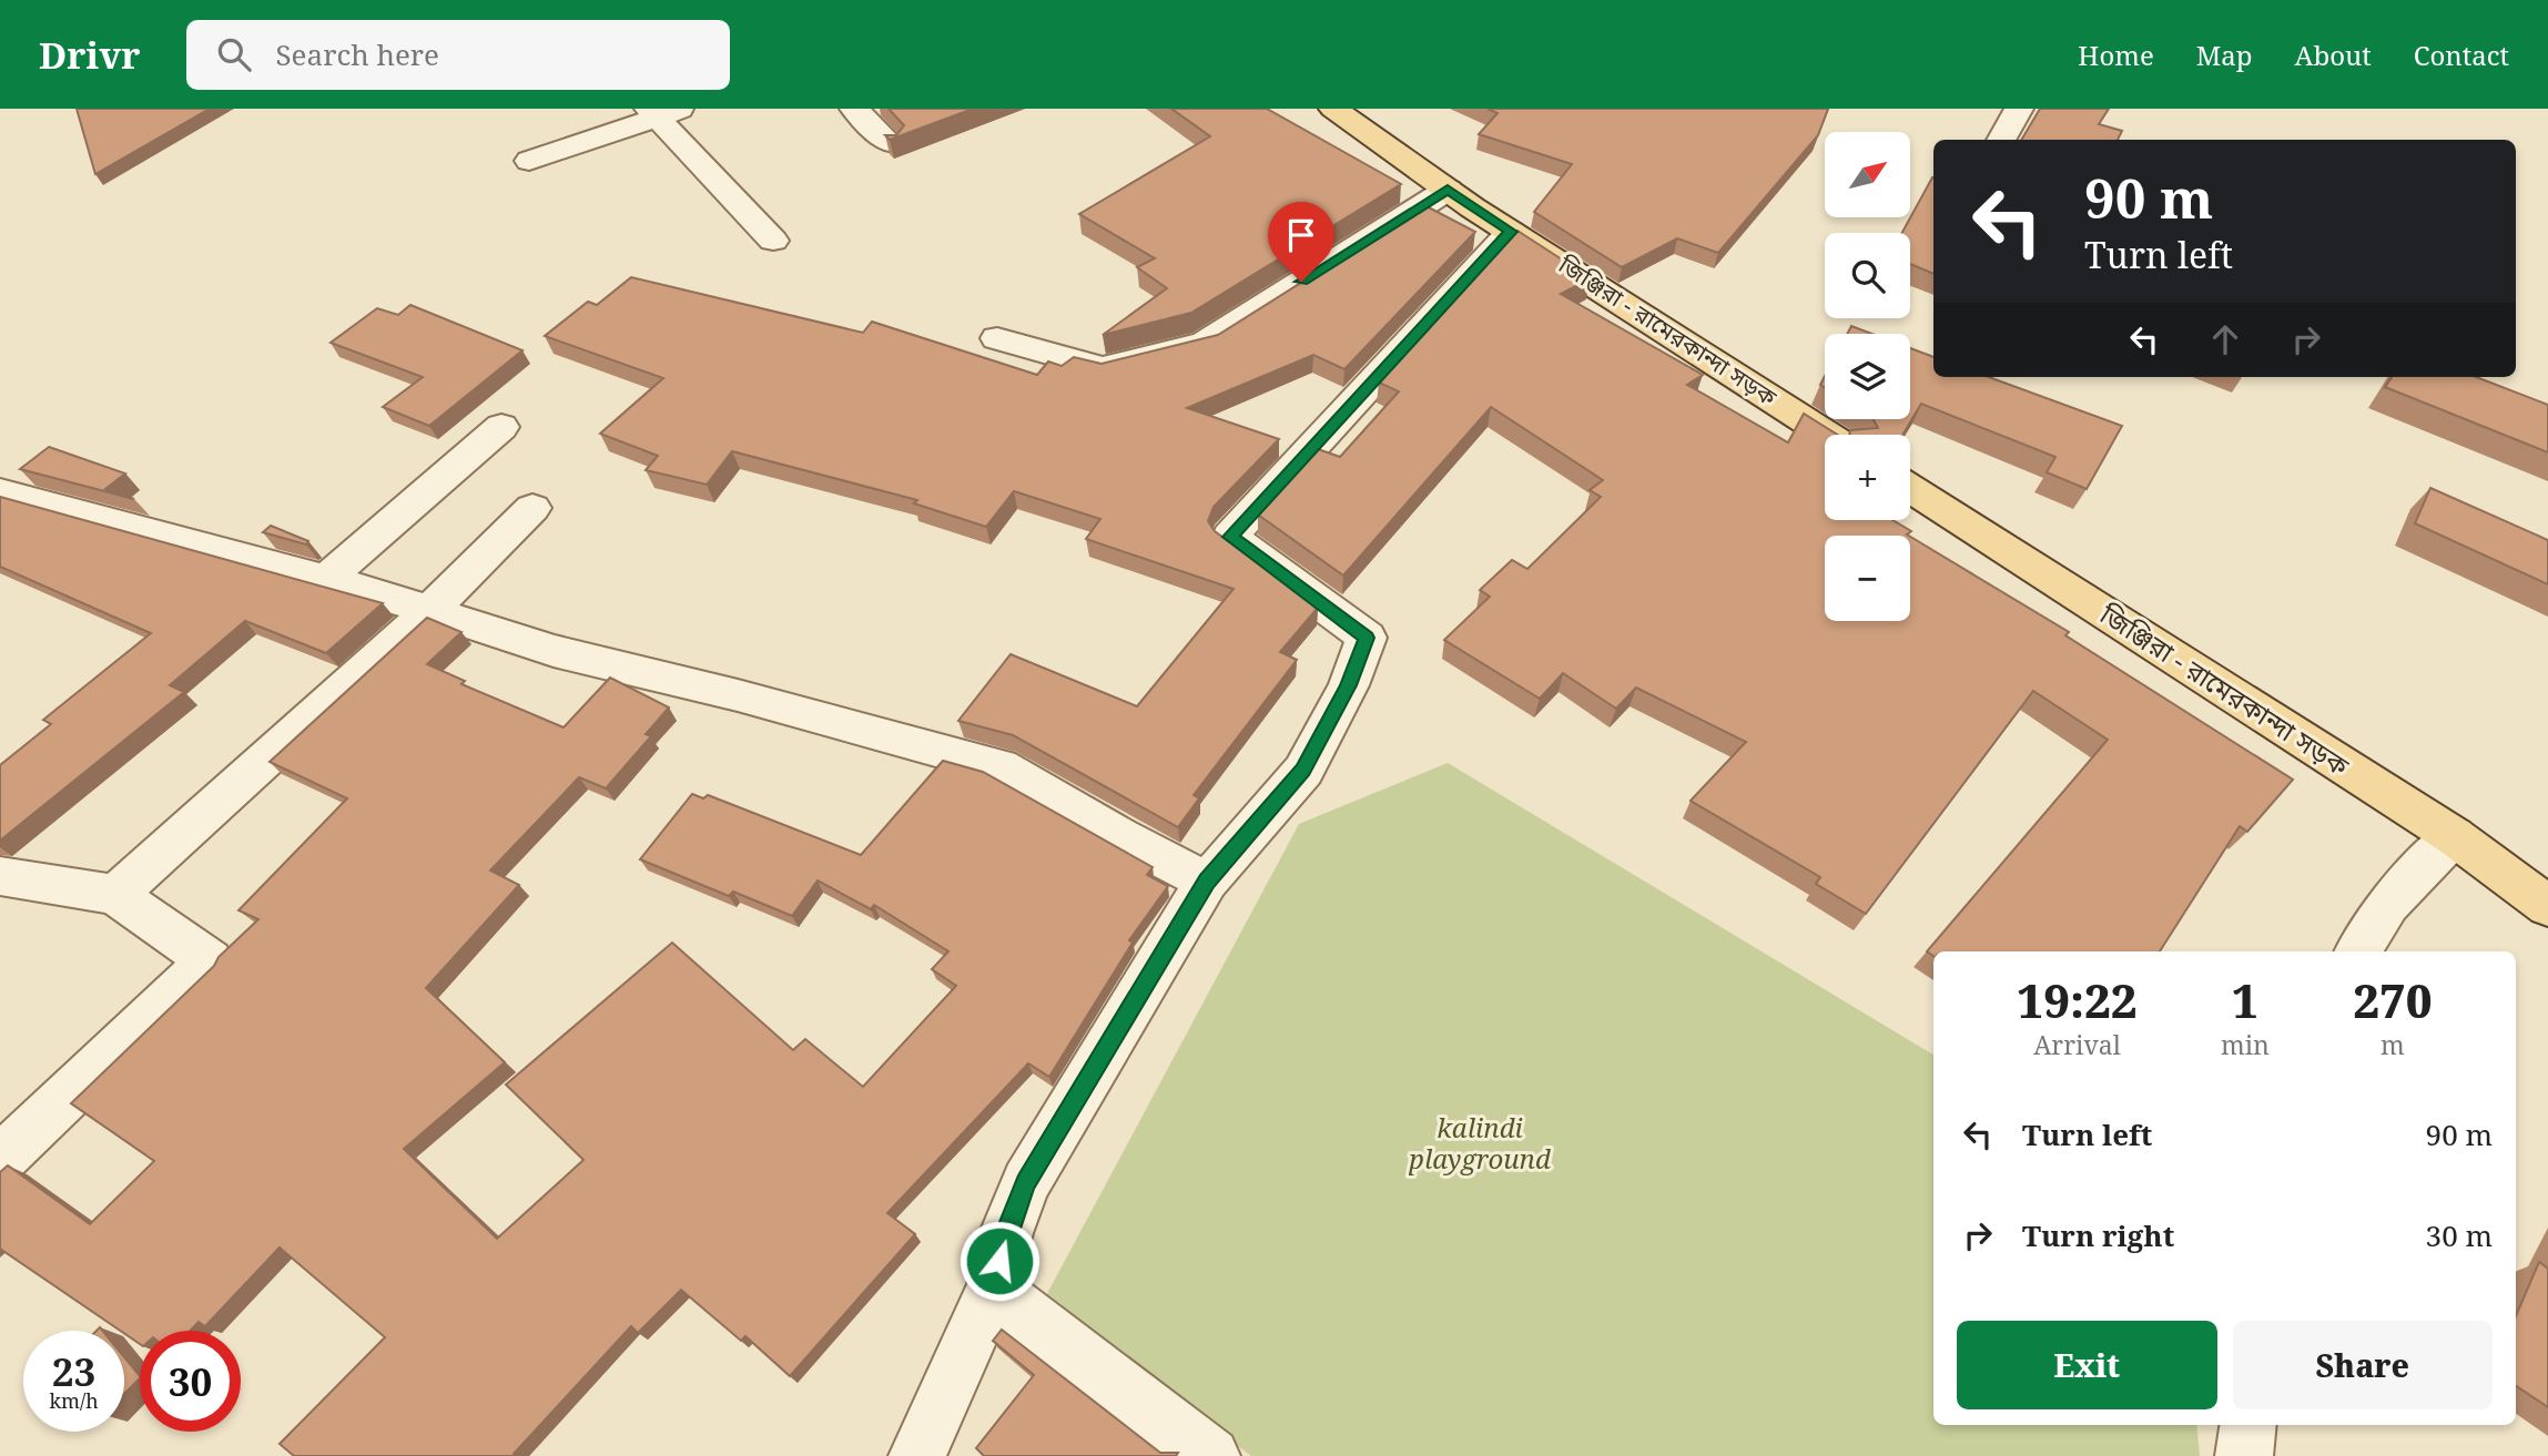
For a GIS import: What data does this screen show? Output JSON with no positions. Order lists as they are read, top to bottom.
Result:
{
  "streets": {
    "main road": ["জিঞ্জিরা - রামেরকান্দা সড়ক"]
  },
  "parks": ["kalindi playground"],
  "north": "top right",
  "page": {
    "header": "Drivr",
    "search": "Search here",
    "nav": [
      "Home",
      "Map",
      "About",
      "Contact"
    ],
    "map_buttons": ["+", "−"],
    "turn": ["90 m", "Turn left"],
    "eta": [
      "19:22",
      "Arrival",
      "1",
      "min",
      "270",
      "m"
    ],
    "list": [
      {
        "name": "Turn left",
        "value": "90 m"
      },
      {
        "name": "Turn right",
        "value": "30 m"
      }
    ],
    "buttons": ["Exit", "Share"],
    "speed": "23 km/h",
    "limit": "30"
  }
}
